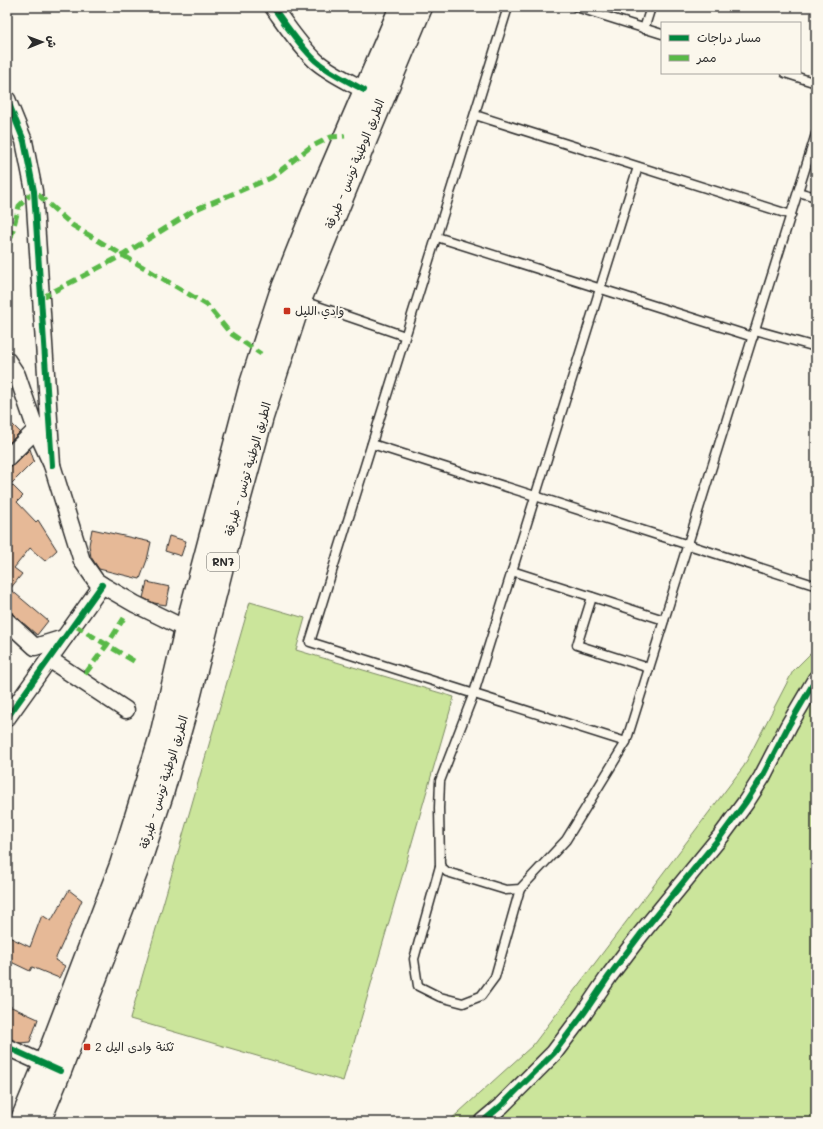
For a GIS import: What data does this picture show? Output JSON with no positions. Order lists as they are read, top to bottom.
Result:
{
  "streets": {
    "main road": ["الطريق الوطنية تونس - طبرقة", "RN7"]
  },
  "places": {
    "transit": ["وادي الليل", "ثكنة وادى اليل 2"]
  },
  "legend": ["مسار دراجات", "ممر"],
  "north": "right"
}
